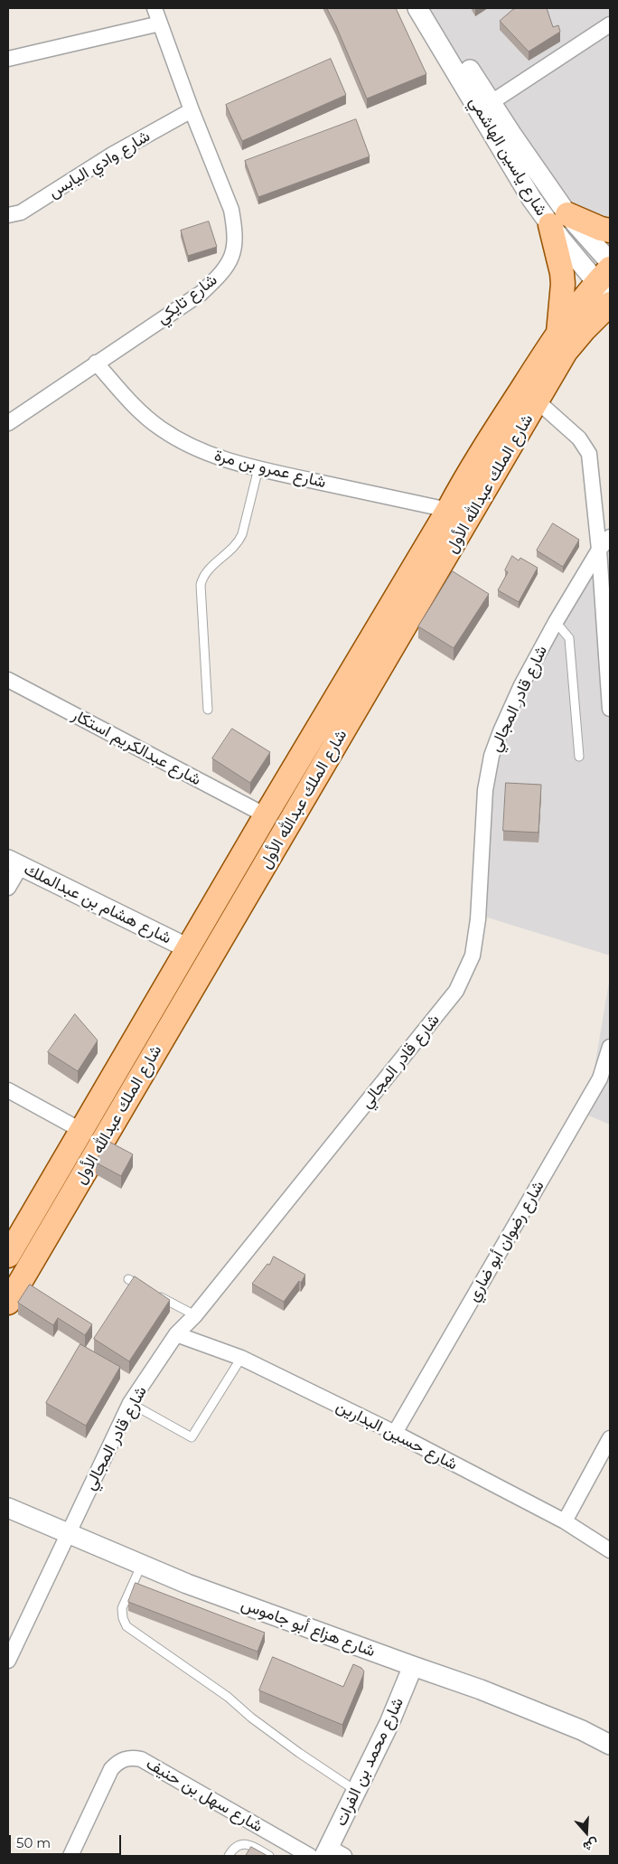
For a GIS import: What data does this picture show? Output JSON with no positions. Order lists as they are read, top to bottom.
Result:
{
  "streets": {
    "main road": ["شارع الملك عبدالله الأول"],
    "street": [
      "شارع ياسين الهاشمي",
      "شارع وادي اليابس",
      "شارع تايكي",
      "شارع عمرو بن مرة",
      "شارع قادر المجالي",
      "شارع عبدالكريم استكار",
      "شارع هشام بن عبدالملك",
      "شارع رضوان أبو ضاري",
      "شارع حسين البدارين",
      "شارع هزاع أبو جاموس",
      "شارع محمد بن الفرات",
      "شارع سهل بن حنيف"
    ]
  },
  "crossings": [
    ["شارع ياسين الهاشمي", "شارع الملك عبدالله الأول"],
    ["شارع وادي اليابس", "شارع تايكي"],
    ["شارع تايكي", "شارع عمرو بن مرة"],
    ["شارع عمرو بن مرة", "شارع الملك عبدالله الأول"],
    ["شارع الملك عبدالله الأول", "شارع عبدالكريم استكار"],
    ["شارع الملك عبدالله الأول", "شارع هشام بن عبدالملك"],
    ["شارع قادر المجالي", "شارع حسين البدارين"],
    ["شارع قادر المجالي", "شارع هزاع أبو جاموس"],
    ["شارع رضوان أبو ضاري", "شارع حسين البدارين"],
    ["شارع هزاع أبو جاموس", "شارع محمد بن الفرات"]
  ],
  "scale_bar": "50 m",
  "north": "bottom"
}
